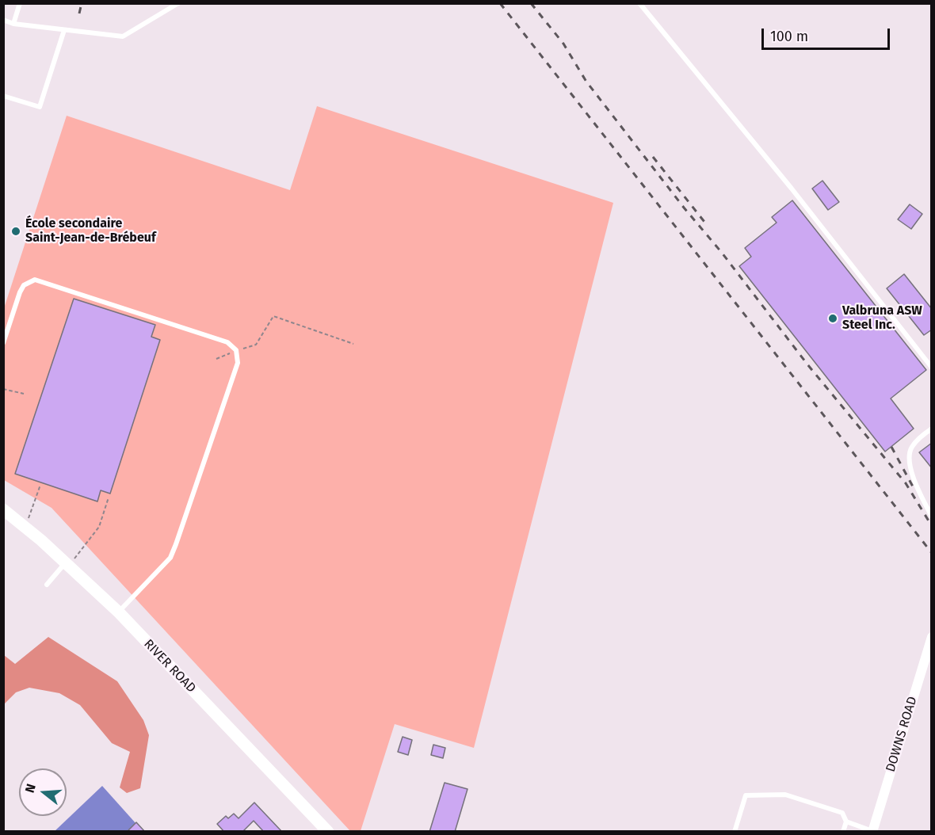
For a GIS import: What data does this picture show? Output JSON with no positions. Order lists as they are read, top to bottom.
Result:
{
  "streets": {
    "street": ["RIVER ROAD", "DOWNS ROAD"]
  },
  "places": ["École secondaire Saint-Jean-de-Brébeuf", "Valbruna ASW Steel Inc."],
  "scale_bar": "100 m",
  "north": "left"
}
